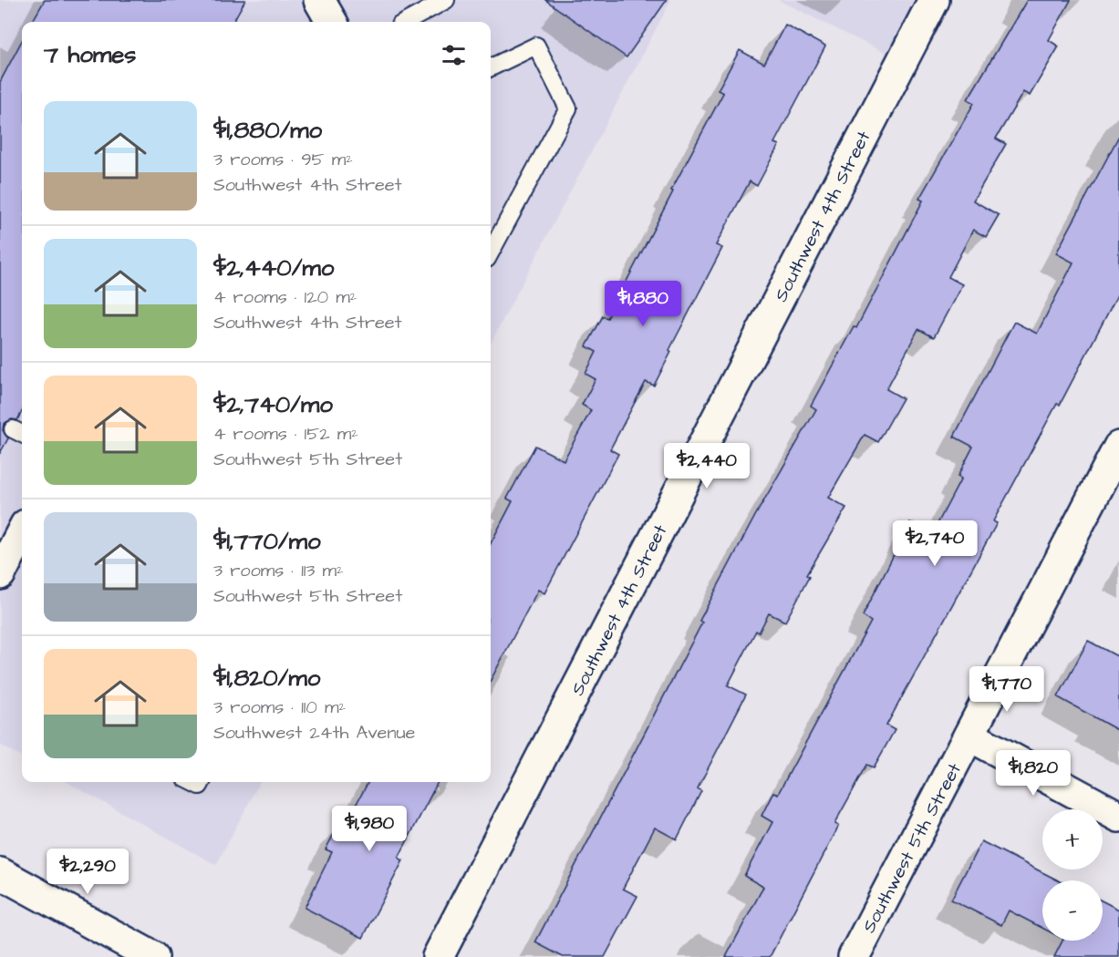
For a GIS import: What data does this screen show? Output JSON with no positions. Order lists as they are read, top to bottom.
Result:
{
  "streets": {
    "street": ["Southwest 4th Street", "Southwest 5th Street"]
  },
  "page": {
    "heading": "7 homes",
    "list": [
      {
        "name": "$1,880/mo",
        "note": "3 rooms · 95 m² · Southwest 4th Street"
      },
      {
        "name": "$2,440/mo",
        "note": "4 rooms · 120 m² · Southwest 4th Street"
      },
      {
        "name": "$2,740/mo",
        "note": "4 rooms · 152 m² · Southwest 5th Street"
      },
      {
        "name": "$1,770/mo",
        "note": "3 rooms · 113 m² · Southwest 5th Street"
      },
      {
        "name": "$1,820/mo",
        "note": "3 rooms · 110 m² · Southwest 24th Avenue"
      }
    ],
    "price": [
      "$1,880",
      "$2,440",
      "$2,740",
      "$1,770",
      "$1,820",
      "$1,980",
      "$2,290"
    ],
    "map_buttons": ["+", "−"]
  }
}
